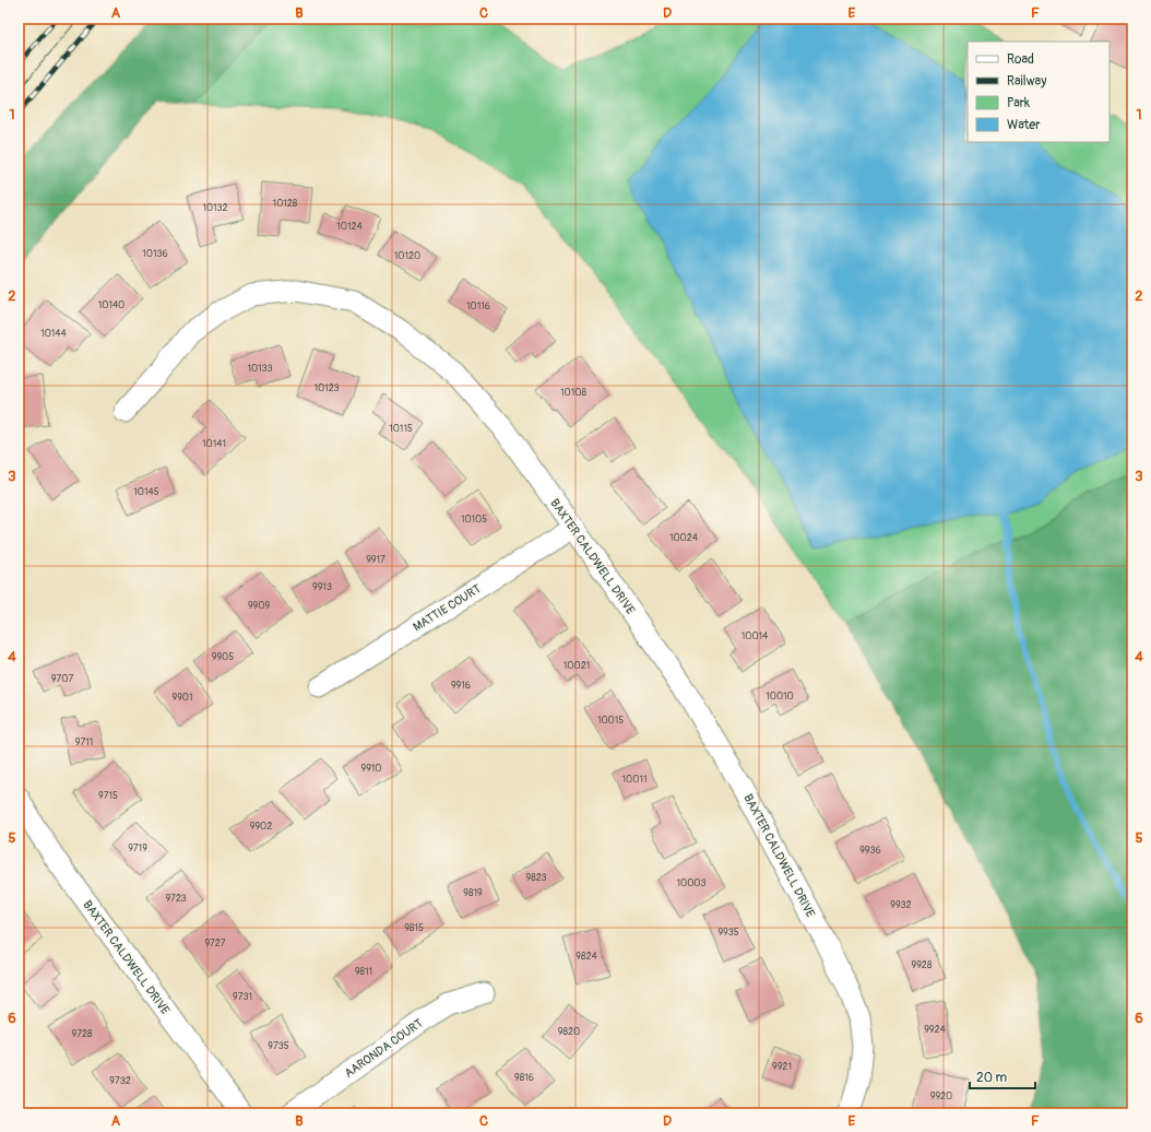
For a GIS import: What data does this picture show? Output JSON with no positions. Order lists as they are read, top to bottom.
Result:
{
  "streets": {
    "street": ["BAXTER CALDWELL DRIVE", "MATTIE COURT", "AARONDA COURT"]
  },
  "crossings": [
    ["BAXTER CALDWELL DRIVE", "MATTIE COURT"]
  ],
  "house_numbers": [
    "10128",
    "10132",
    "10124",
    "10136",
    "10120",
    "10140",
    "10116",
    "10144",
    "10133",
    "10123",
    "10108",
    "10115",
    "10141",
    "10145",
    "10105",
    "10024",
    "9917",
    "9913",
    "9909",
    "10014",
    "9905",
    "10021",
    "9707",
    "9916",
    "10010",
    "9901",
    "10015",
    "9711",
    "9910",
    "10011",
    "9715",
    "9902",
    "9719",
    "9936",
    "9823",
    "10003",
    "9819",
    "9723",
    "9932",
    "9815",
    "9935",
    "9727",
    "9824",
    "9928",
    "9811",
    "9731",
    "9924",
    "9820",
    "9728",
    "9735",
    "9921",
    "9816",
    "9732",
    "9920"
  ],
  "legend": [
    "Road",
    "Railway",
    "Park",
    "Water"
  ],
  "scale_bar": "20 m",
  "grid": {
    "columns": [
      "A",
      "B",
      "C",
      "D",
      "E",
      "F"
    ],
    "rows": [
      "1",
      "2",
      "3",
      "4",
      "5",
      "6"
    ]
  }
}
